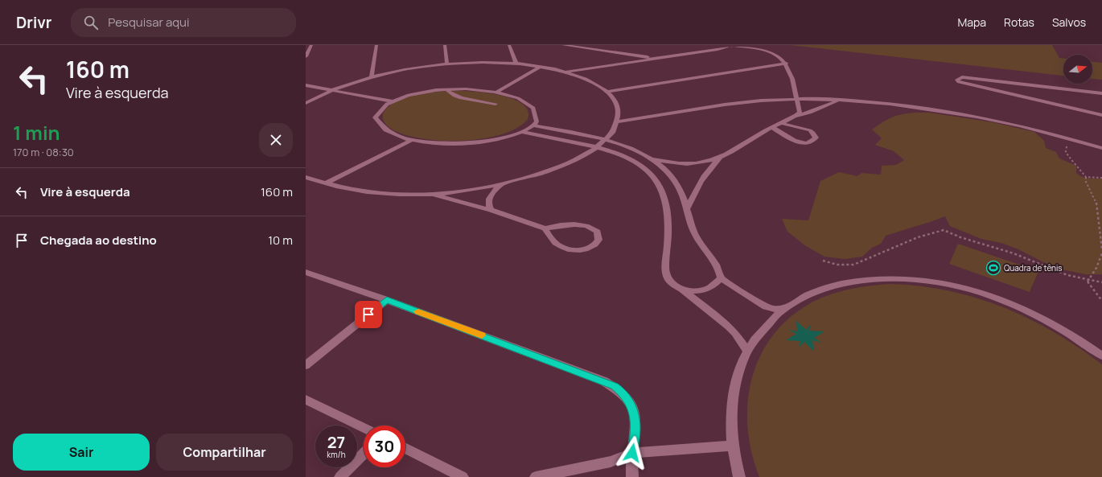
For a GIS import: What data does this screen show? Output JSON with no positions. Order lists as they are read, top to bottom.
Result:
{
  "places": {
    "sports": ["Quadra de tênis"]
  },
  "north": "right",
  "page": {
    "header": "Drivr",
    "search": "Pesquisar aqui",
    "nav": ["Mapa", "Rotas", "Salvos"],
    "turn": ["160 m", "Vire à esquerda"],
    "heading": ["1 min", "170 m · 08:30"],
    "list": [
      {
        "name": "Vire à esquerda",
        "value": "160 m"
      },
      {
        "name": "Chegada ao destino",
        "value": "10 m"
      }
    ],
    "speed": "27 km/h",
    "limit": "30",
    "buttons": ["Sair", "Compartilhar"]
  }
}
